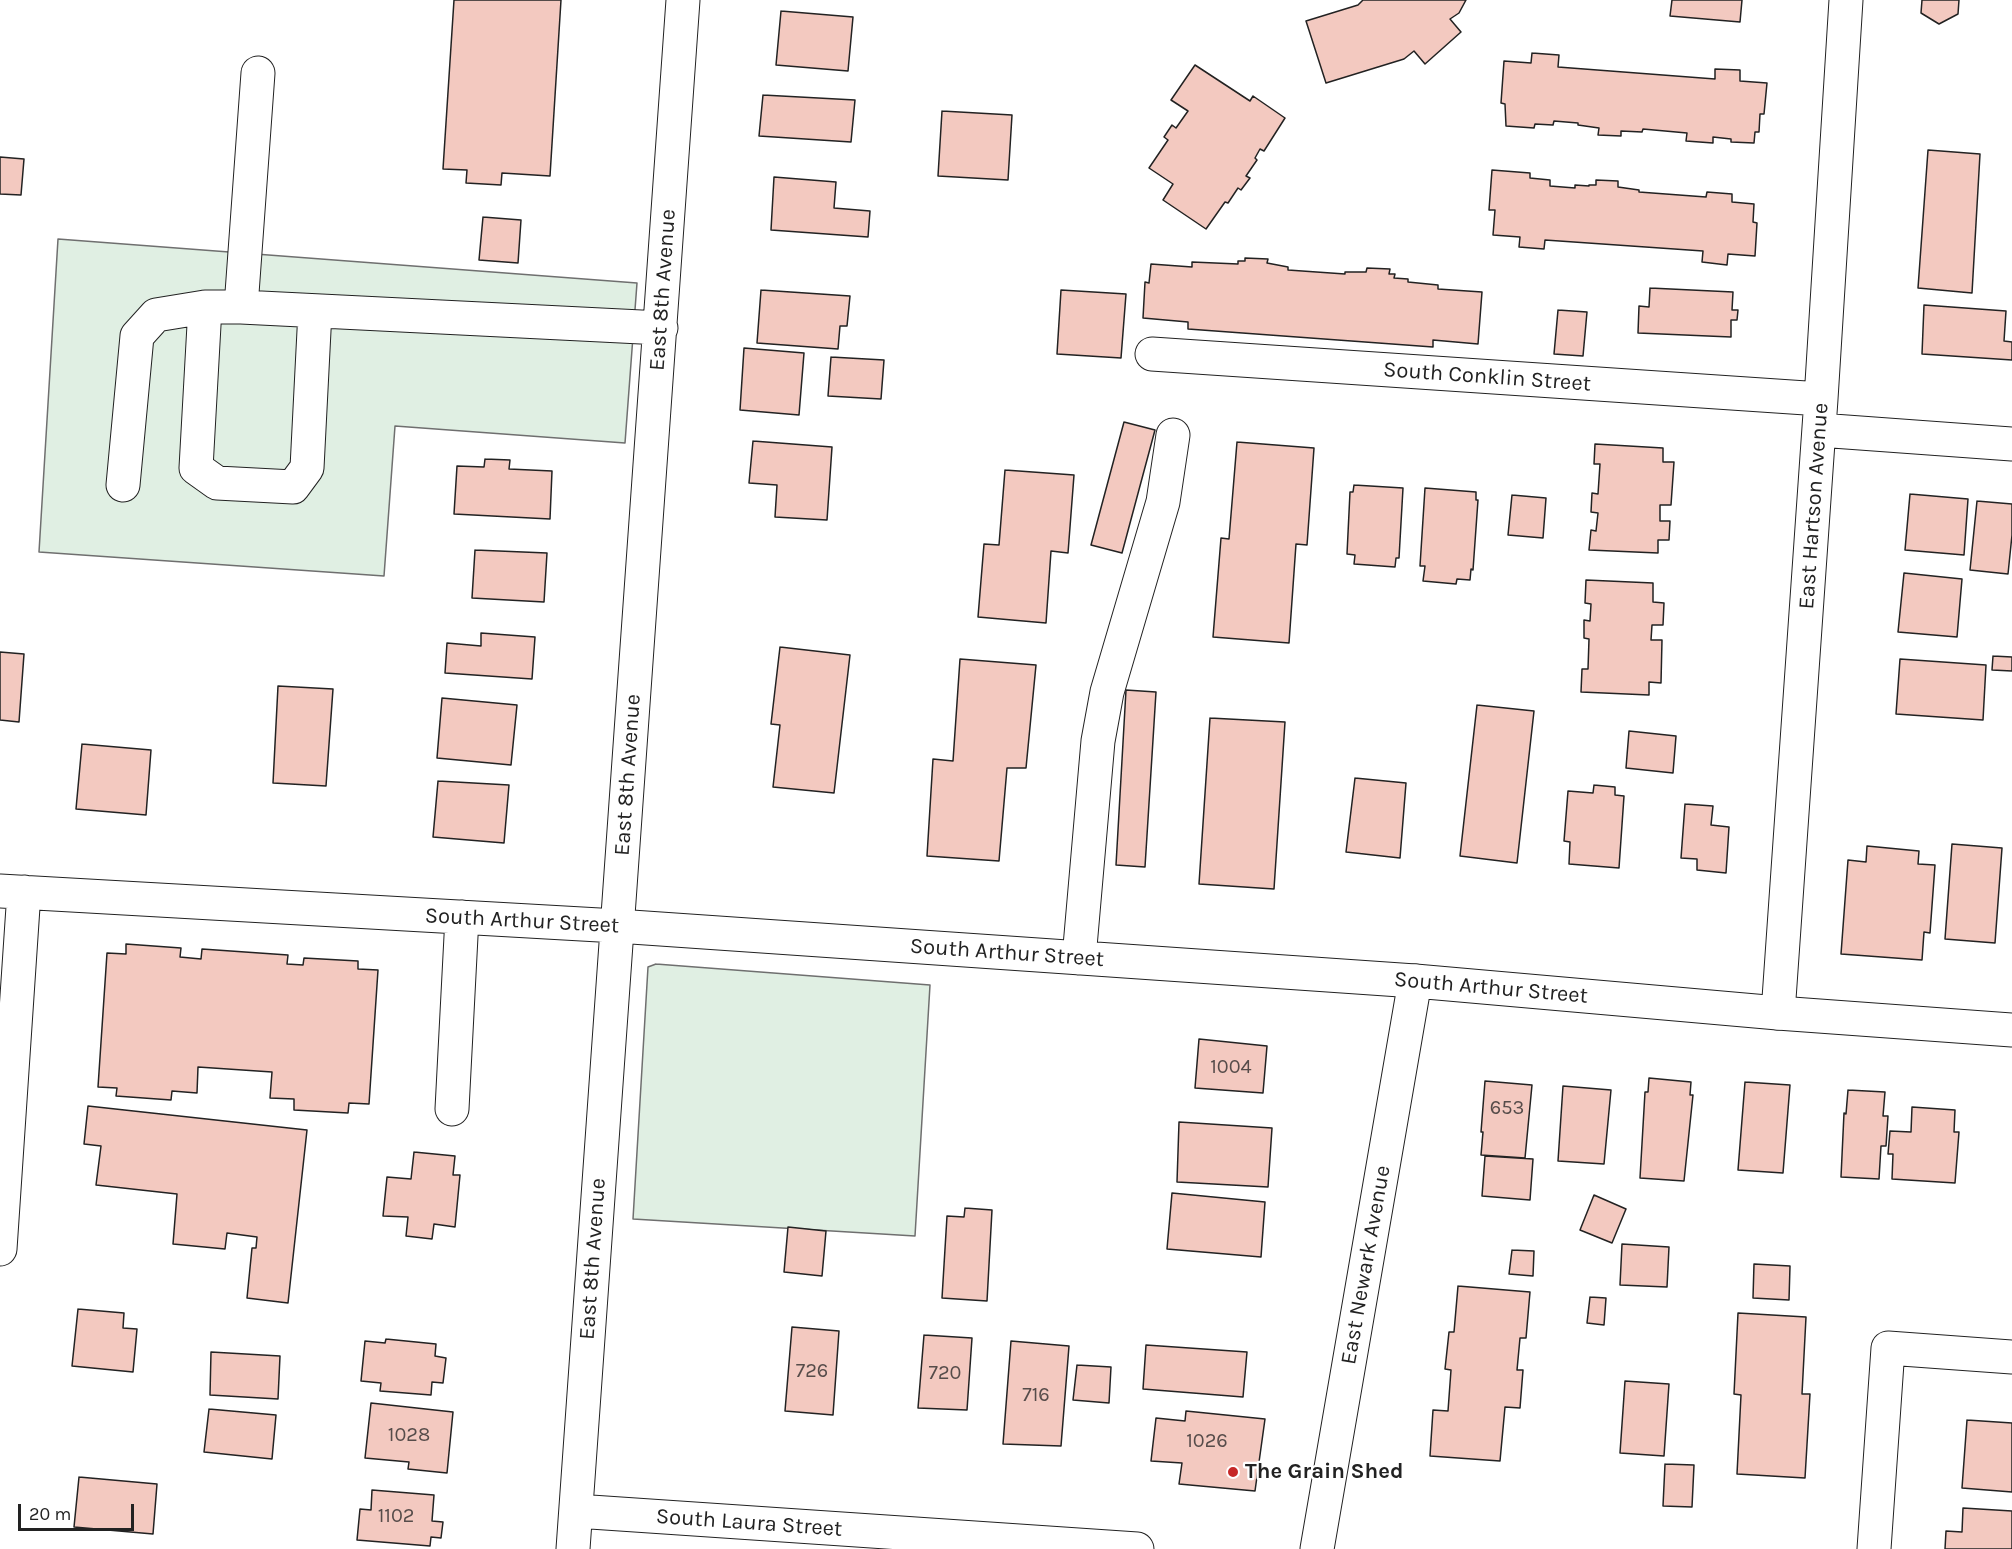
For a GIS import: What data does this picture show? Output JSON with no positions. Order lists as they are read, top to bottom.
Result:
{
  "streets": {
    "street": [
      "East 8th Avenue",
      "South Conklin Street",
      "East Hartson Avenue",
      "South Arthur Street",
      "East Newark Avenue",
      "South Laura Street"
    ]
  },
  "crossings": [
    ["East 8th Avenue", "South Arthur Street"],
    ["East 8th Avenue", "South Laura Street"],
    ["South Conklin Street", "East Hartson Avenue"],
    ["East Hartson Avenue", "South Arthur Street"],
    ["South Arthur Street", "East Newark Avenue"]
  ],
  "places": ["The Grain Shed"],
  "house_numbers": [
    "1004",
    "653",
    "726",
    "720",
    "716",
    "1028",
    "1026",
    "1102"
  ],
  "scale_bar": "20 m"
}
